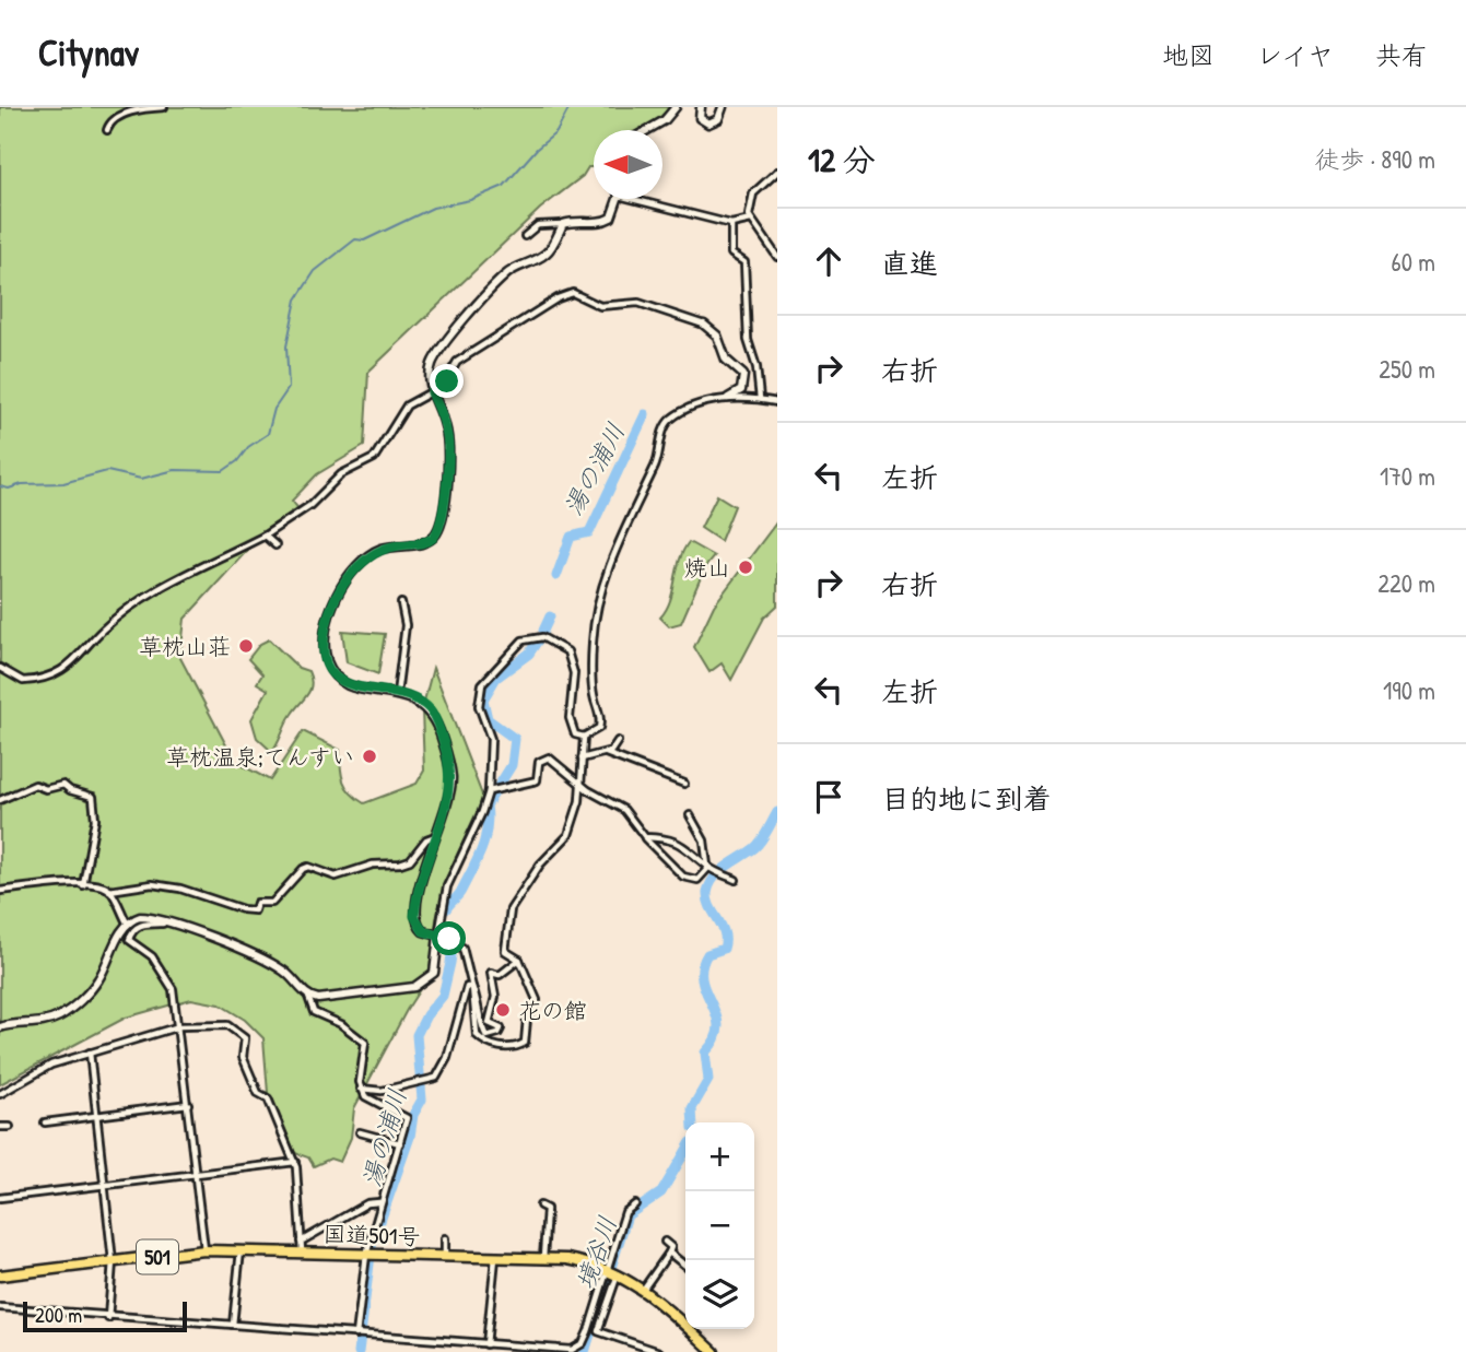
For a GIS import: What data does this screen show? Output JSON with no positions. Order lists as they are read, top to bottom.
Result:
{
  "streets": {
    "highway": ["国道501号", "501"]
  },
  "water": ["湯の浦川", "境谷川"],
  "places": [
    "焼山",
    "草枕山荘",
    "草枕温泉;てんすい",
    "花の館"
  ],
  "scale_bar": "200 m",
  "north": "left",
  "page": {
    "header": "Citynav",
    "nav": ["地図", "レイヤ", "共有"],
    "heading": ["12 分", "徒歩 · 890 m"],
    "list": [
      ["直進", "60 m"],
      ["右折", "250 m"],
      ["左折", "170 m"],
      ["右折", "220 m"],
      ["左折", "190 m"],
      "目的地に到着"
    ],
    "map_buttons": ["+", "−"],
    "scale": "200 m"
  }
}
